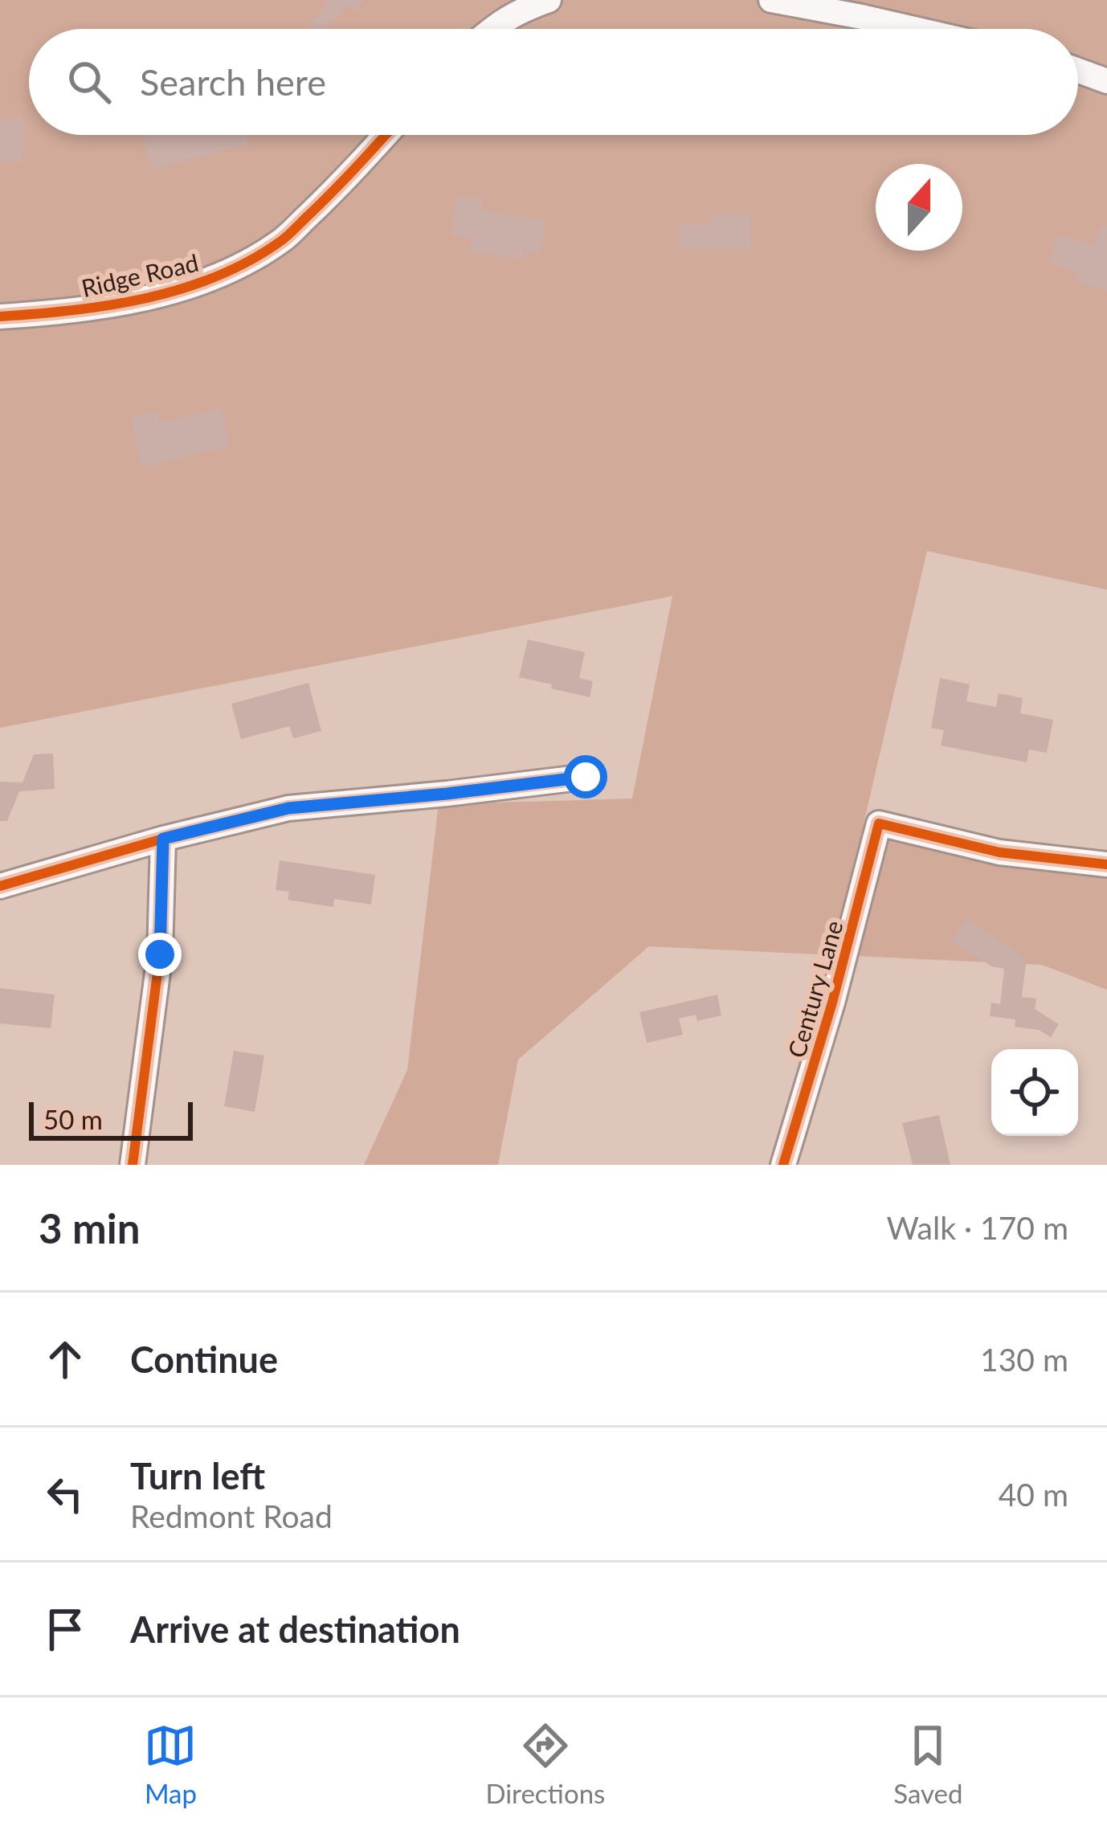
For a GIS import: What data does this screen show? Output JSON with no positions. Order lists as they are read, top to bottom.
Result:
{
  "streets": {
    "street": ["Ridge Road", "Century Lane"]
  },
  "scale_bar": "50 m",
  "north": "top",
  "page": {
    "search": "Search here",
    "scale": "50 m",
    "heading": ["3 min", "Walk · 170 m"],
    "list": [
      ["Continue", "130 m"],
      ["Turn left", "Redmont Road", "40 m"],
      "Arrive at destination"
    ],
    "nav": ["Map", "Directions", "Saved"]
  }
}
